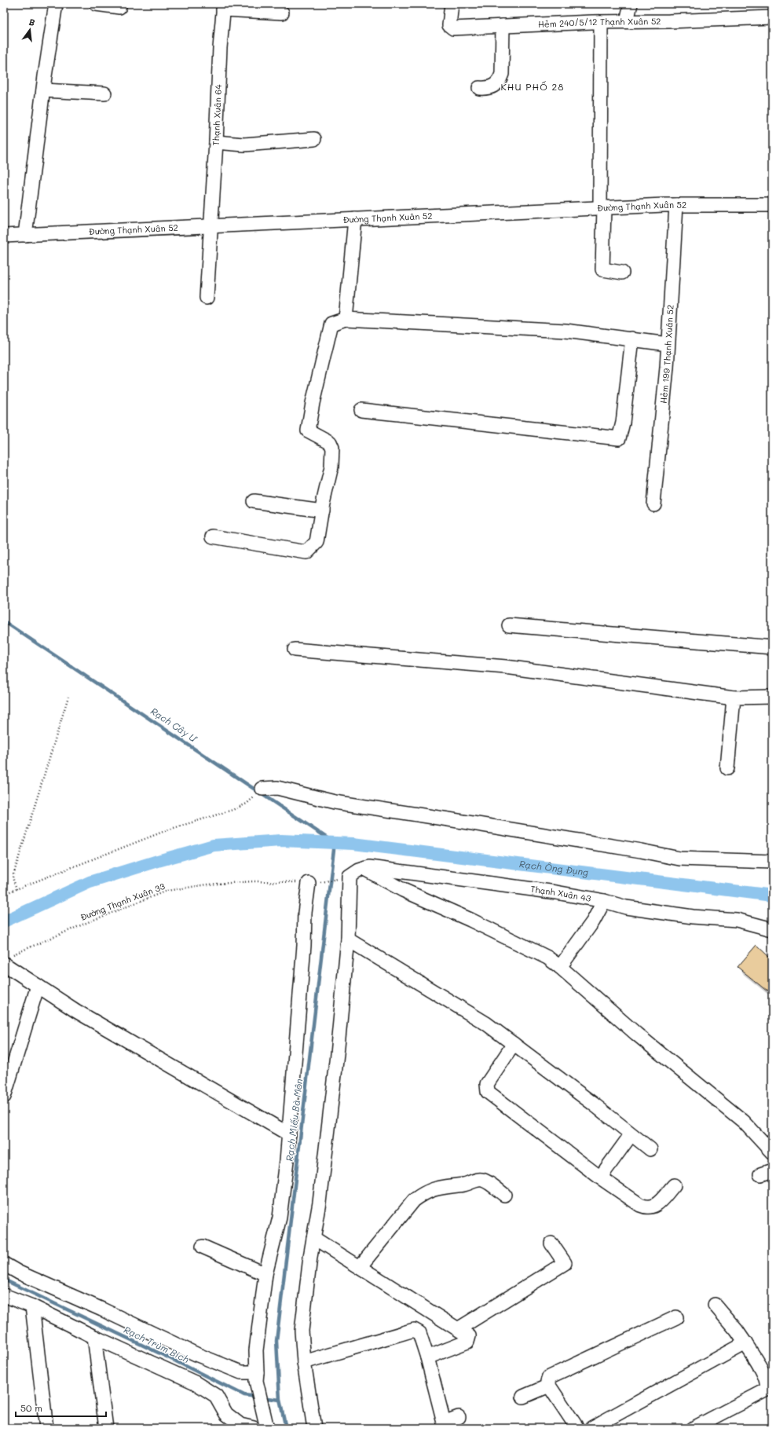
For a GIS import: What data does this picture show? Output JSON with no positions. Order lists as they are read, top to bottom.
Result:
{
  "streets": {
    "street": [
      "Hẻm 240/5/12 Thạnh Xuân 52",
      "Thạnh Xuân 64",
      "Đường Thạnh Xuân 52",
      "Hẻm 199 Thạnh Xuân 52",
      "Thạnh Xuân 43"
    ],
    "path": ["Đường Thạnh Xuân 33"]
  },
  "crossings": [
    ["Thạnh Xuân 64", "Đường Thạnh Xuân 52"],
    ["Đường Thạnh Xuân 52", "Hẻm 199 Thạnh Xuân 52"],
    ["Thạnh Xuân 43", "Đường Thạnh Xuân 33"]
  ],
  "districts": ["KHU PHỐ 28"],
  "water": [
    "Rạch Cây Ư",
    "Rạch Ông Đụng",
    "Rạch Miếu Bà Môn",
    "Rạch Trùm Bích"
  ],
  "scale_bar": "50 m",
  "north": "top"
}
